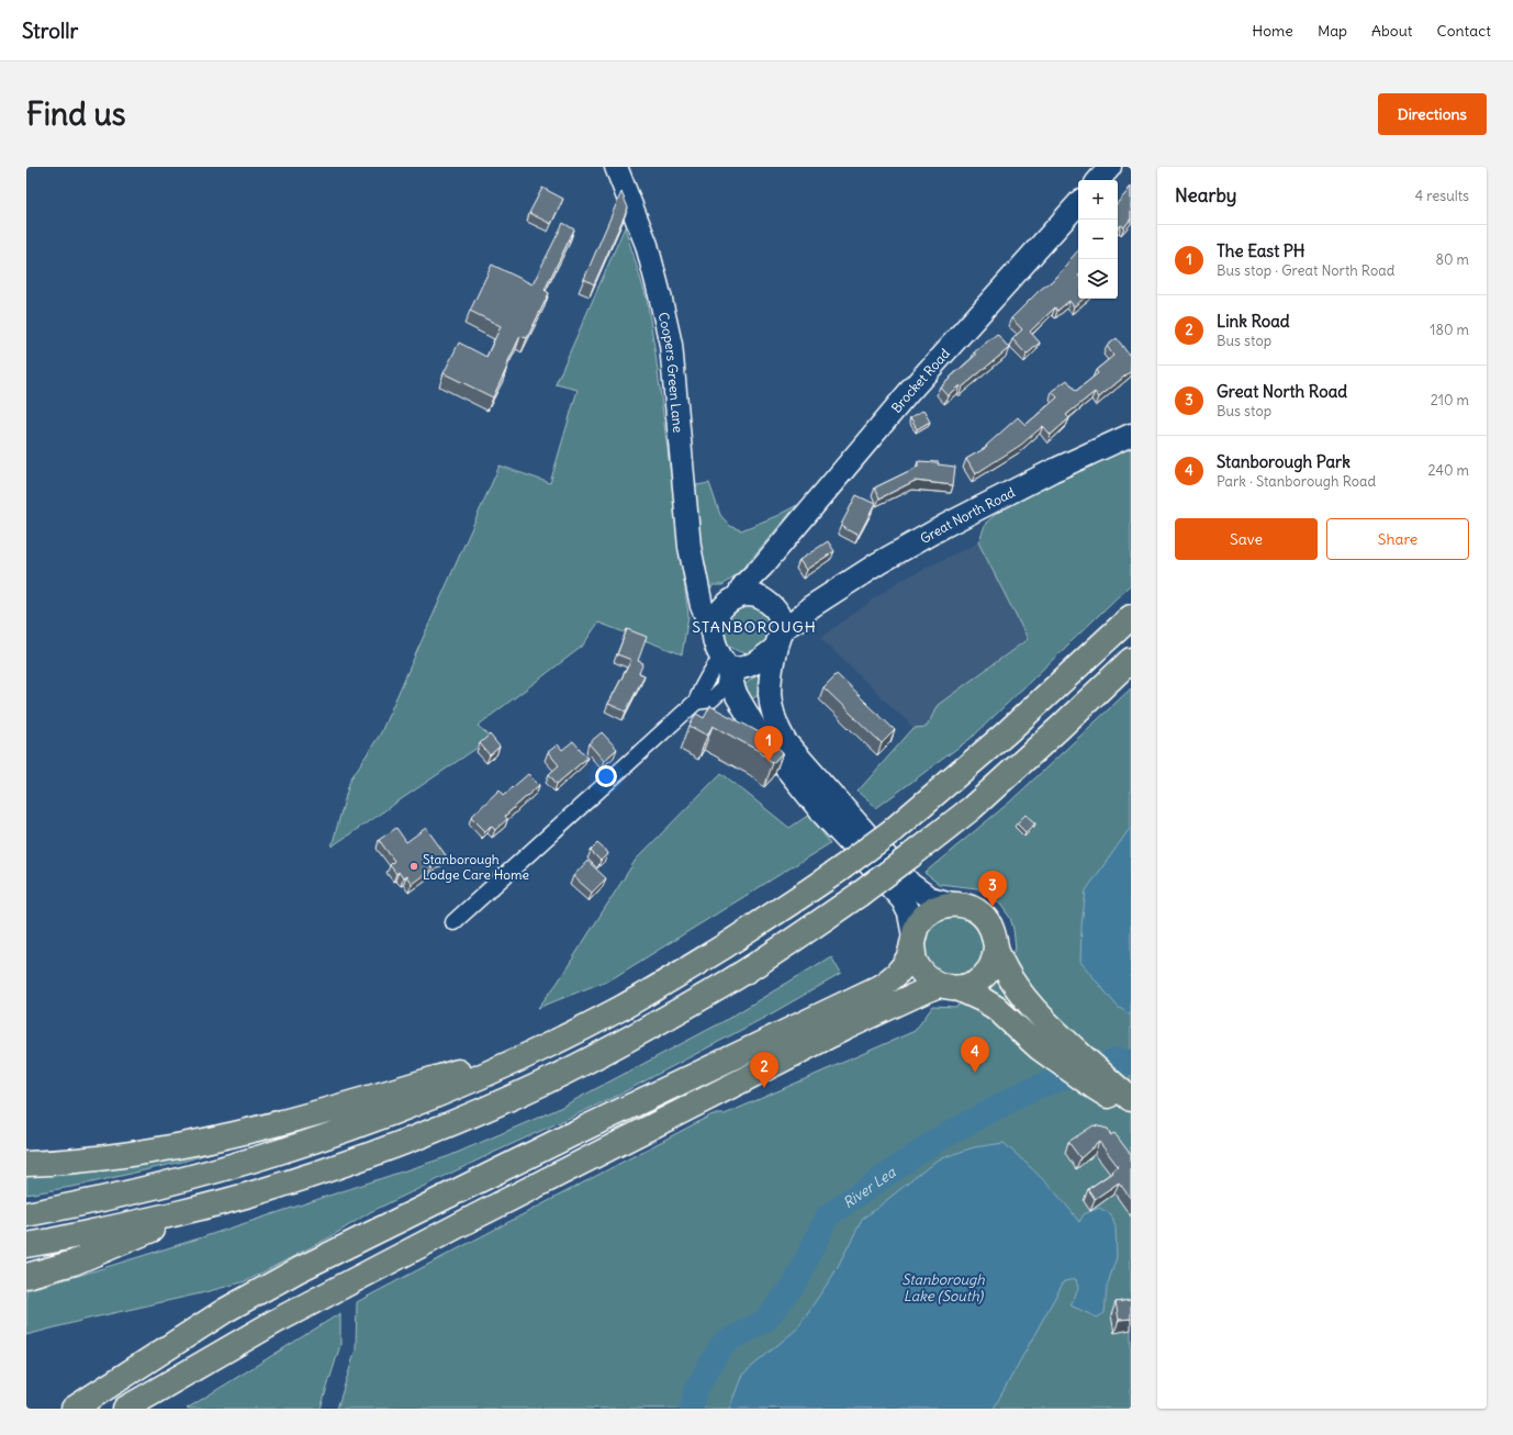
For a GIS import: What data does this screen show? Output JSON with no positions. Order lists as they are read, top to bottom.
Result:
{
  "streets": {
    "main road": ["Coopers Green Lane", "Brocket Road", "Great North Road"]
  },
  "crossings": [
    ["Coopers Green Lane", "Brocket Road"],
    ["Coopers Green Lane", "Great North Road"],
    ["Brocket Road", "Great North Road"]
  ],
  "districts": ["STANBOROUGH"],
  "water": ["River Lea", "Stanborough Lake (South)"],
  "places": ["Stanborough Lodge Care Home"],
  "page": {
    "header": "Strollr",
    "nav": [
      "Home",
      "Map",
      "About",
      "Contact"
    ],
    "buttons": [
      "Directions",
      ["Save", "Share"]
    ],
    "title": "Find us",
    "heading": ["Nearby", "4 results"],
    "map_buttons": ["+", "−"],
    "list": [
      {
        "mark": "1",
        "name": "The East PH",
        "note": "Bus stop · Great North Road",
        "value": "80 m"
      },
      {
        "mark": "2",
        "name": "Link Road",
        "note": "Bus stop",
        "value": "180 m"
      },
      {
        "mark": "3",
        "name": "Great North Road",
        "note": "Bus stop",
        "value": "210 m"
      },
      {
        "mark": "4",
        "name": "Stanborough Park",
        "note": "Park · Stanborough Road",
        "value": "240 m"
      }
    ],
    "pins": [
      "1",
      "3",
      "4",
      "2"
    ]
  }
}
